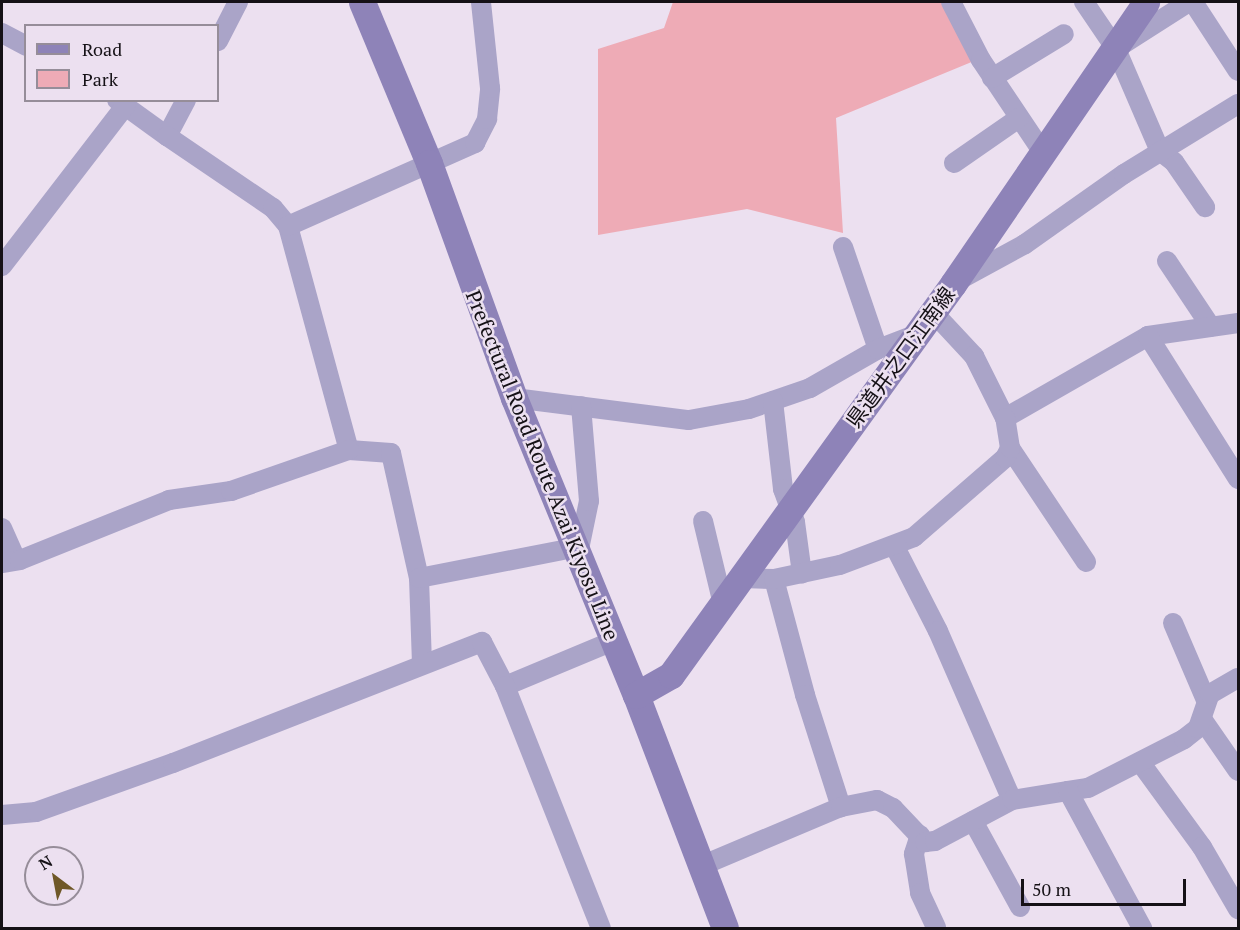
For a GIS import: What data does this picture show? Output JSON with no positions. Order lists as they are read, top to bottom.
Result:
{
  "streets": {
    "main road": ["県道井之口江南線", "Prefectural Road Route Azai Kiyosu Line"]
  },
  "crossings": [
    ["県道井之口江南線", "Prefectural Road Route Azai Kiyosu Line"]
  ],
  "legend": ["Road", "Park"],
  "scale_bar": "50 m",
  "north": "top left"
}
